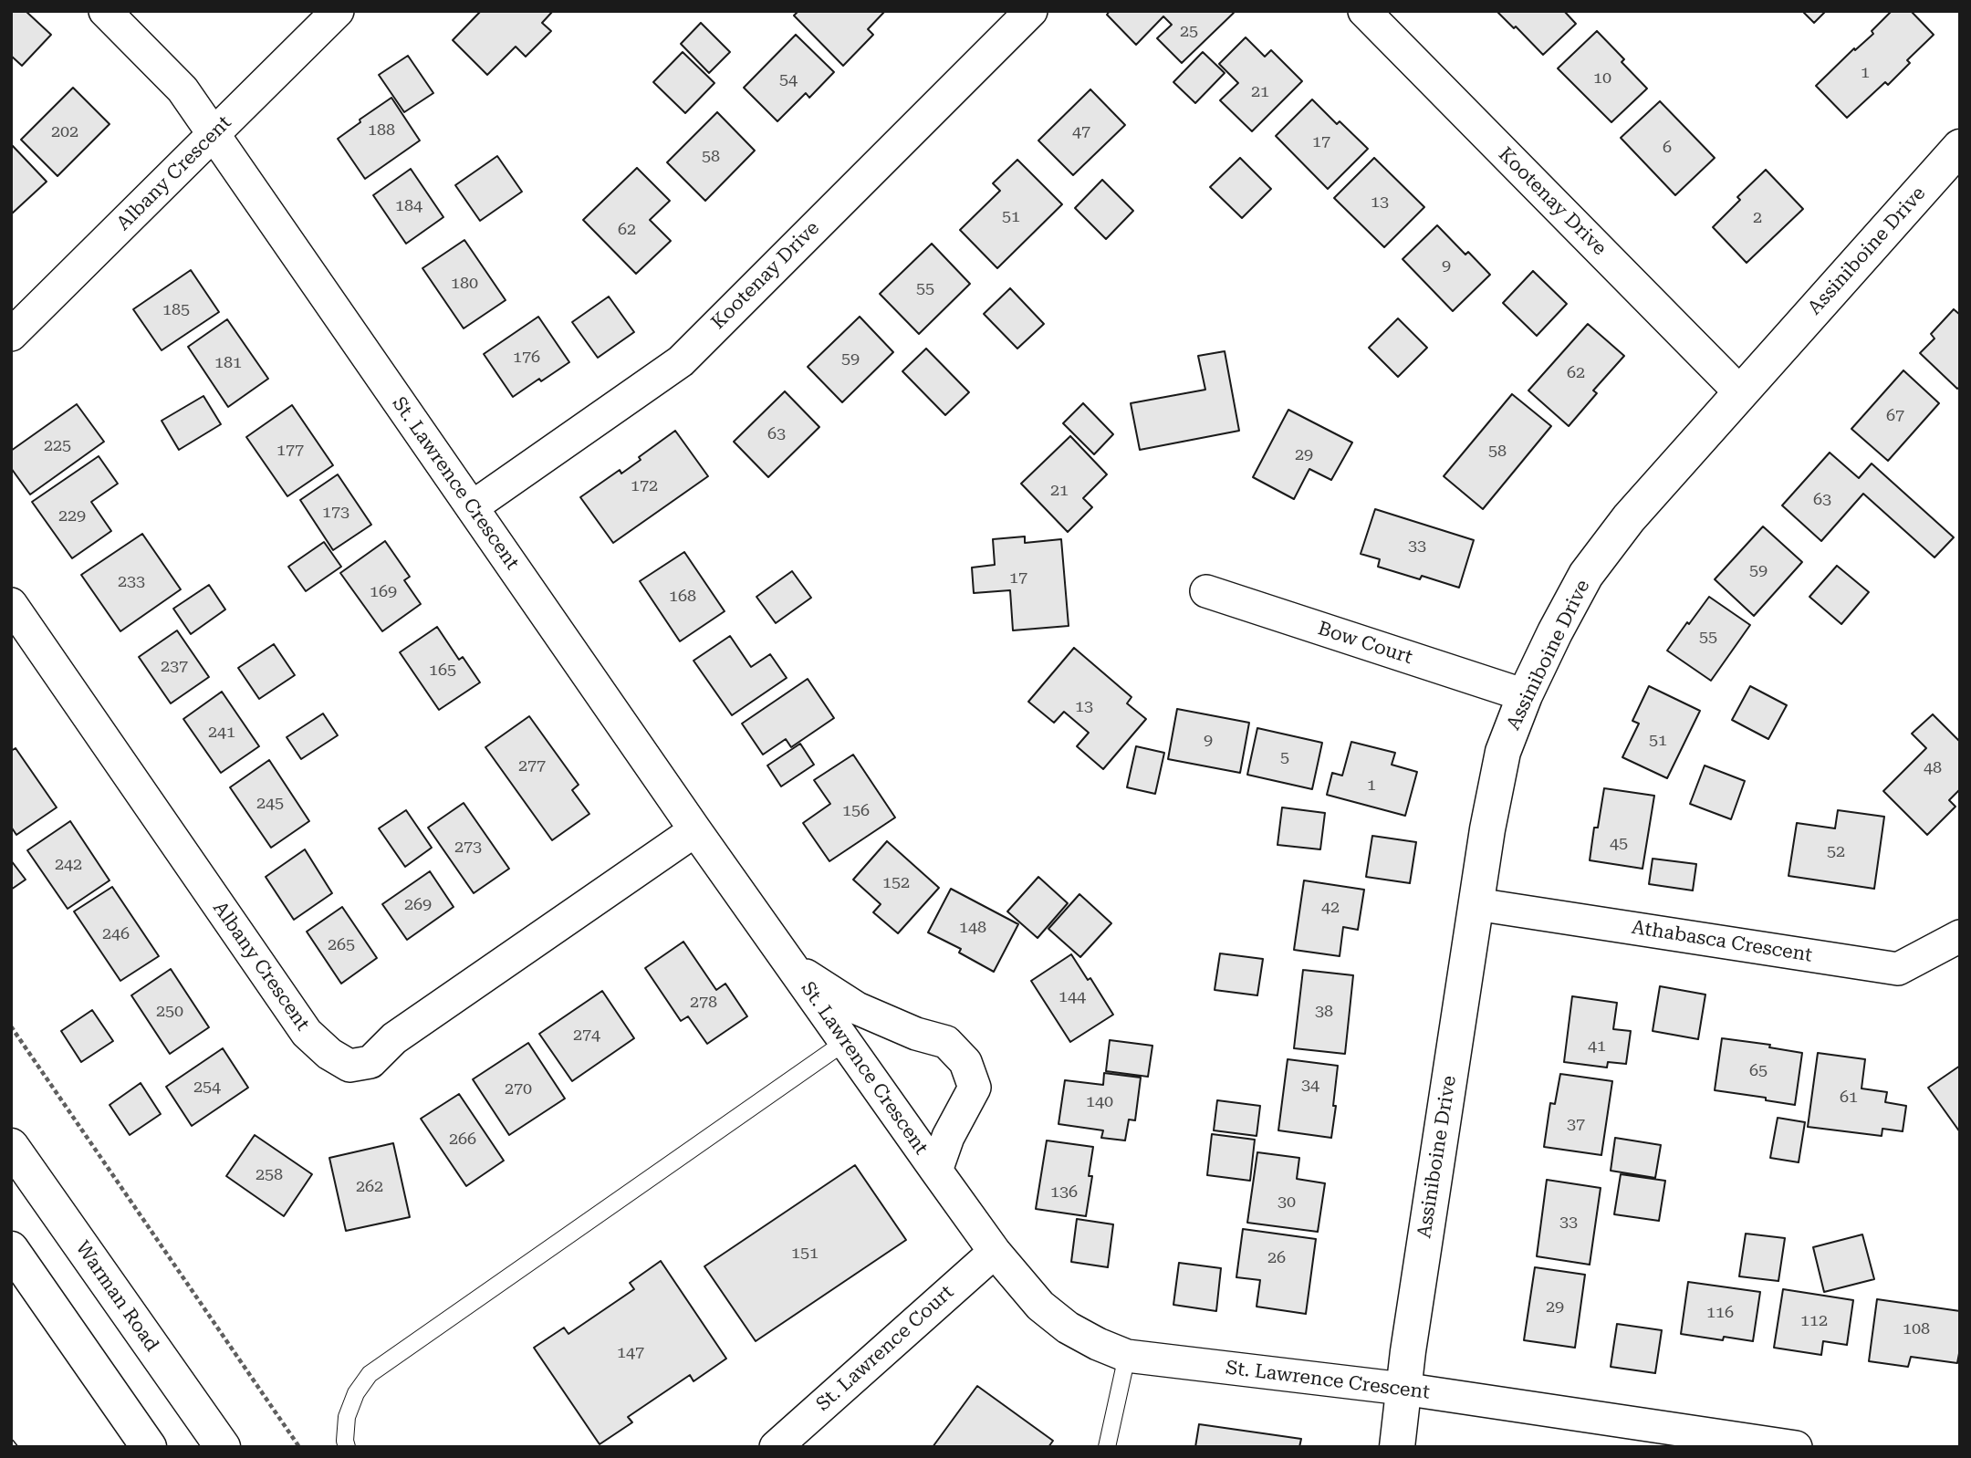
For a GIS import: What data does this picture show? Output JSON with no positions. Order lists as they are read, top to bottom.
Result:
{
  "streets": {
    "street": [
      "Albany Crescent",
      "Kootenay Drive",
      "Assiniboine Drive",
      "St. Lawrence Crescent",
      "Bow Court",
      "Athabasca Crescent",
      "Warman Road",
      "St. Lawrence Court"
    ]
  },
  "crossings": [
    ["Albany Crescent", "St. Lawrence Crescent"],
    ["Kootenay Drive", "Assiniboine Drive"],
    ["Kootenay Drive", "St. Lawrence Crescent"],
    ["Assiniboine Drive", "St. Lawrence Crescent"],
    ["Assiniboine Drive", "Bow Court"],
    ["Assiniboine Drive", "Athabasca Crescent"],
    ["St. Lawrence Crescent", "St. Lawrence Court"]
  ],
  "house_numbers": [
    "25",
    "1",
    "10",
    "54",
    "21",
    "188",
    "202",
    "47",
    "17",
    "6",
    "58",
    "13",
    "184",
    "51",
    "2",
    "62",
    "9",
    "180",
    "55",
    "185",
    "176",
    "59",
    "181",
    "62",
    "67",
    "63",
    "225",
    "177",
    "58",
    "29",
    "172",
    "21",
    "63",
    "173",
    "229",
    "33",
    "59",
    "17",
    "233",
    "169",
    "168",
    "55",
    "237",
    "165",
    "13",
    "241",
    "9",
    "51",
    "5",
    "277",
    "48",
    "1",
    "245",
    "156",
    "45",
    "273",
    "52",
    "242",
    "152",
    "269",
    "42",
    "148",
    "246",
    "265",
    "144",
    "278",
    "250",
    "38",
    "274",
    "41",
    "65",
    "34",
    "254",
    "270",
    "61",
    "140",
    "37",
    "266",
    "258",
    "262",
    "136",
    "30",
    "33",
    "151",
    "26",
    "29",
    "116",
    "112",
    "108",
    "147"
  ]
}
